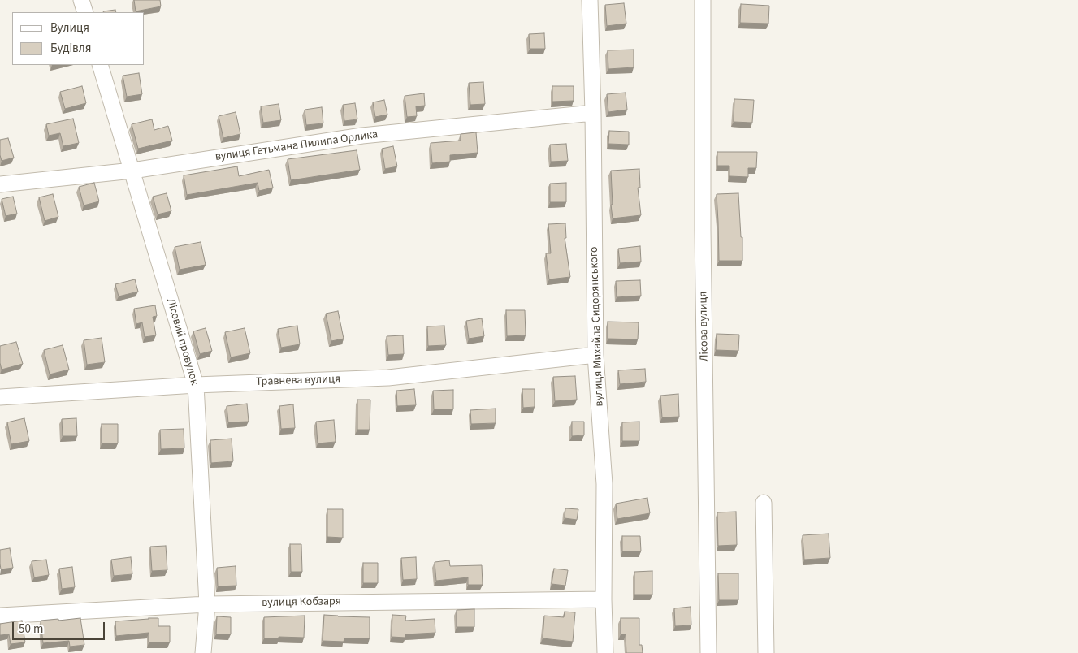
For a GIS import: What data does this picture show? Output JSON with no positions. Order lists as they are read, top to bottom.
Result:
{
  "streets": {
    "street": [
      "вулиця Гетьмана Пилипа Орлика",
      "вулиця Михайла Сидорянського",
      "Лісова вулиця",
      "Лісовий провулок",
      "Травнева вулиця",
      "вулиця Кобзаря"
    ]
  },
  "crossings": [
    ["вулиця Гетьмана Пилипа Орлика", "вулиця Михайла Сидорянського"],
    ["вулиця Гетьмана Пилипа Орлика", "Лісовий провулок"],
    ["вулиця Михайла Сидорянського", "Травнева вулиця"],
    ["вулиця Михайла Сидорянського", "вулиця Кобзаря"],
    ["Лісовий провулок", "Травнева вулиця"],
    ["Лісовий провулок", "вулиця Кобзаря"]
  ],
  "legend": ["Вулиця", "Будівля"],
  "scale_bar": "50 m"
}
